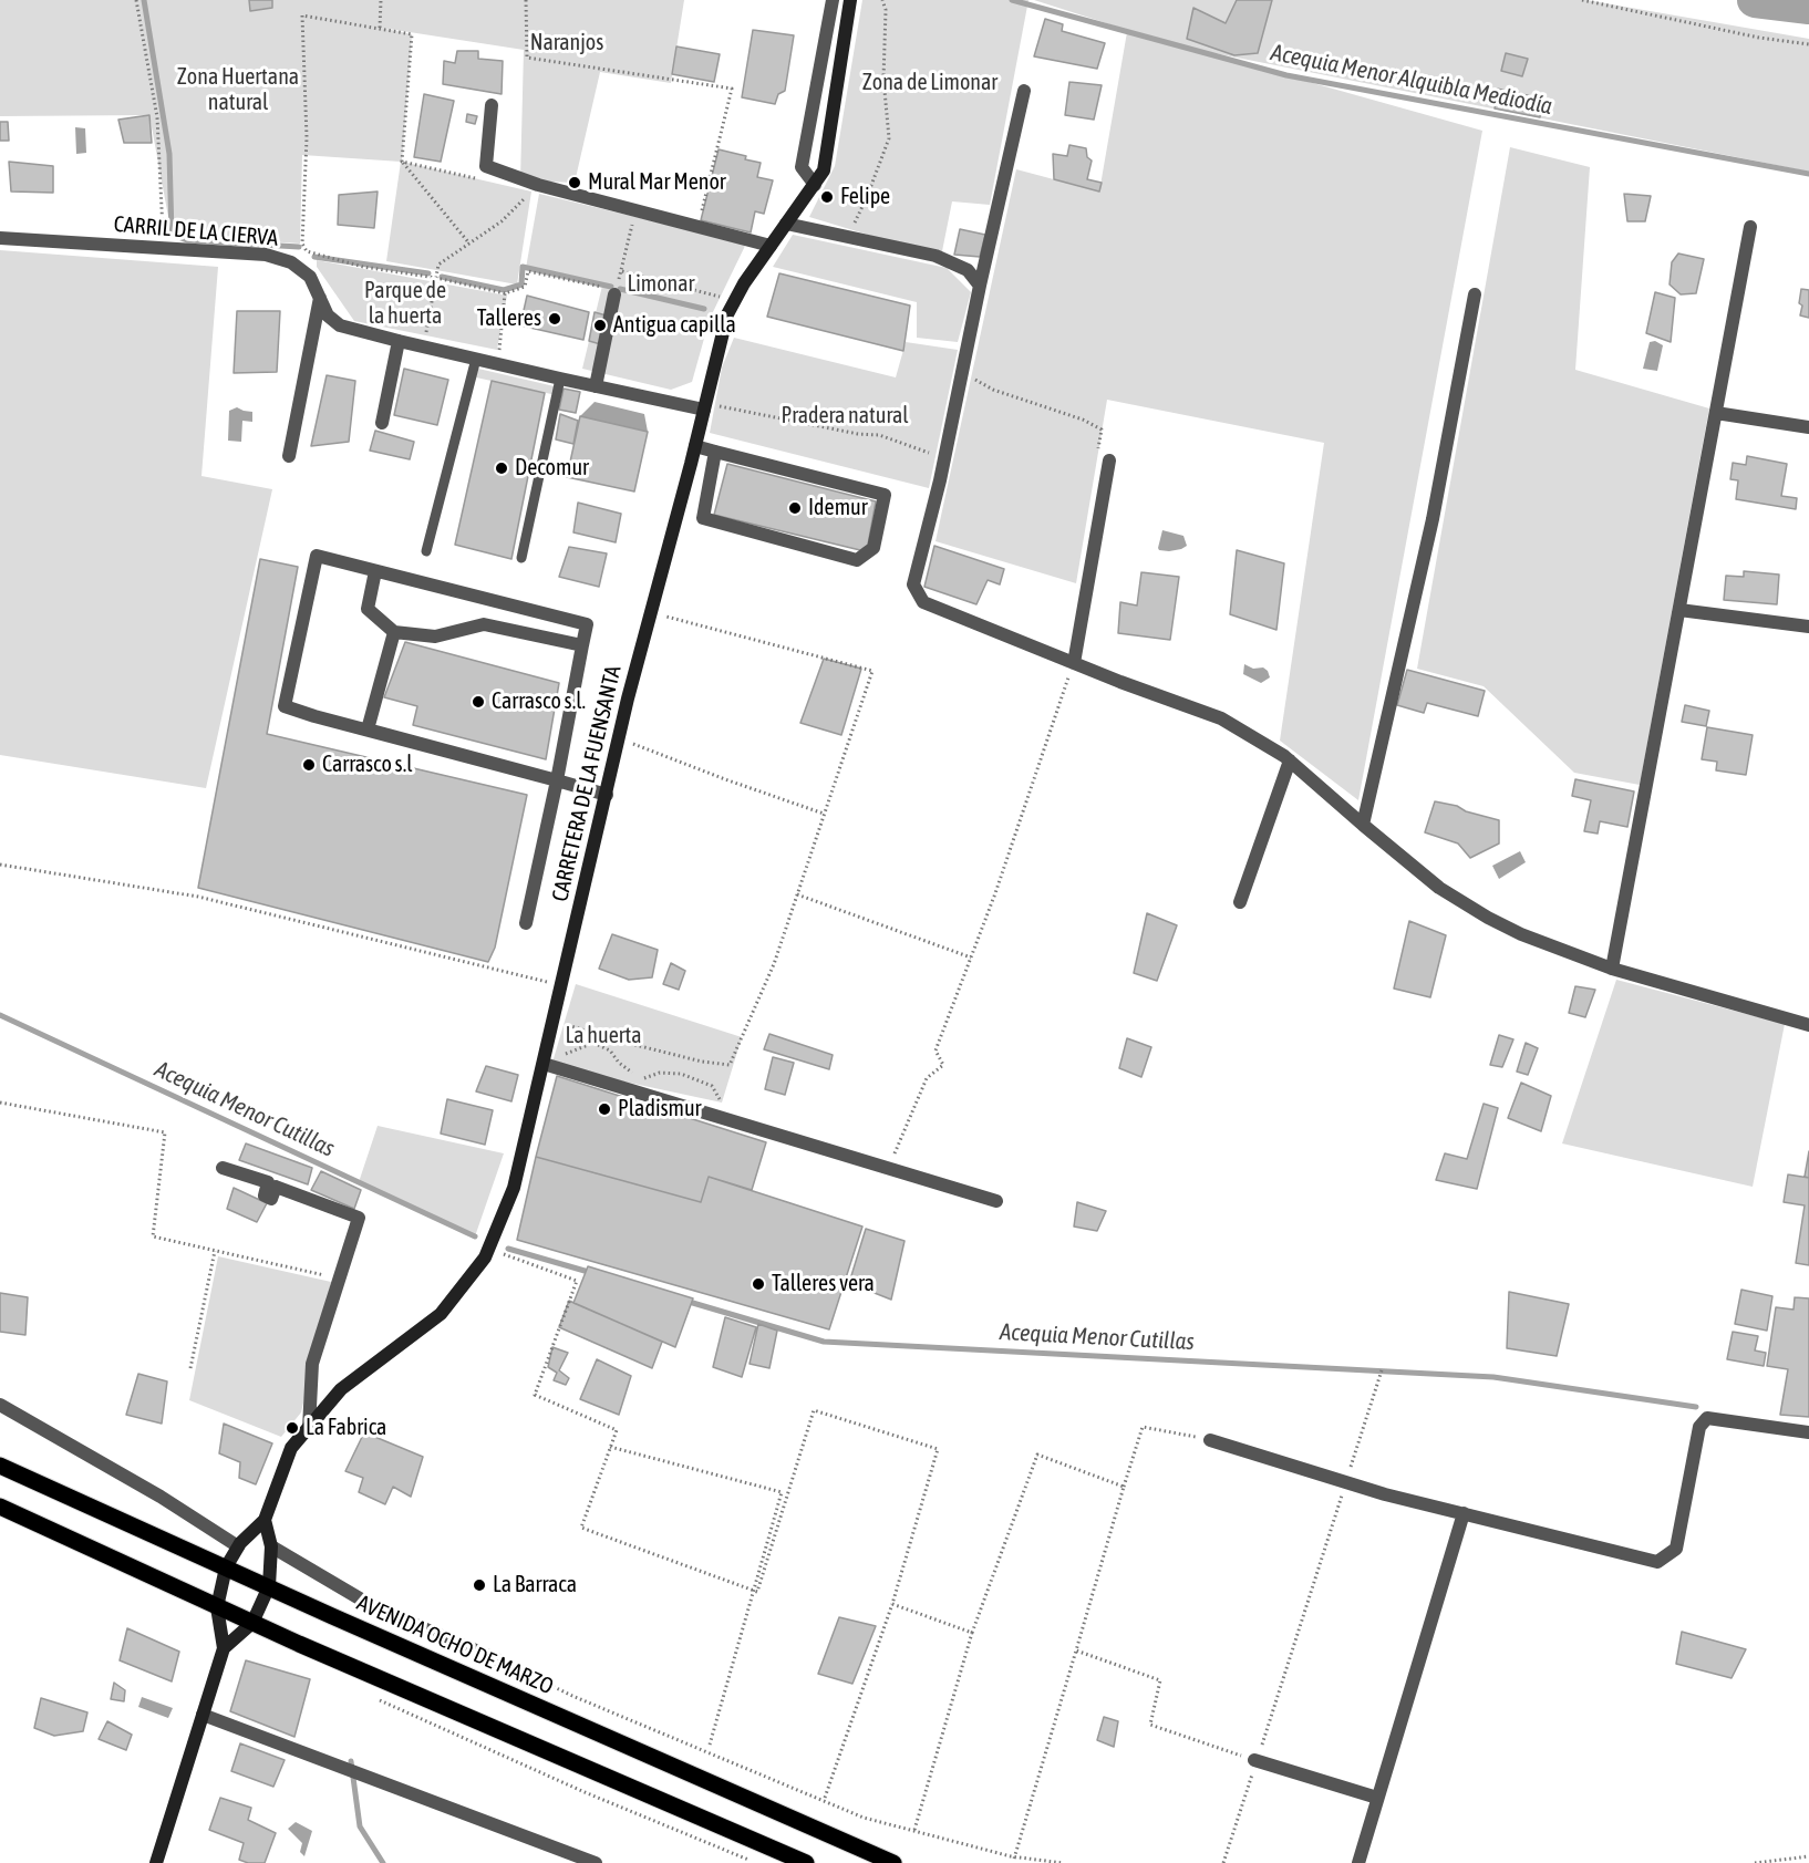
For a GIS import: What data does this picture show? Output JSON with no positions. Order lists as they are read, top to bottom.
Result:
{
  "streets": {
    "main road": ["CARRETERA DE LA FUENSANTA", "AVENIDA OCHO DE MARZO"],
    "street": ["CARRIL DE LA CIERVA"]
  },
  "crossings": [
    ["CARRIL DE LA CIERVA", "CARRETERA DE LA FUENSANTA"]
  ],
  "water": ["Acequia Menor Alquibla Mediodía", "Acequia Menor Cutillas"],
  "parks": [
    "Naranjos",
    "Zona Huertana natural",
    "Zona de Limonar",
    "Limonar",
    "Parque de la huerta",
    "Pradera natural",
    "La huerta"
  ],
  "places": [
    "Mural Mar Menor",
    "Felipe",
    "Talleres",
    "Antigua capilla",
    "Decomur",
    "Idemur",
    "Carrasco s.l.",
    "Carrasco s.l",
    "Pladismur",
    "Talleres vera",
    "La Fabrica",
    "La Barraca"
  ]
}
